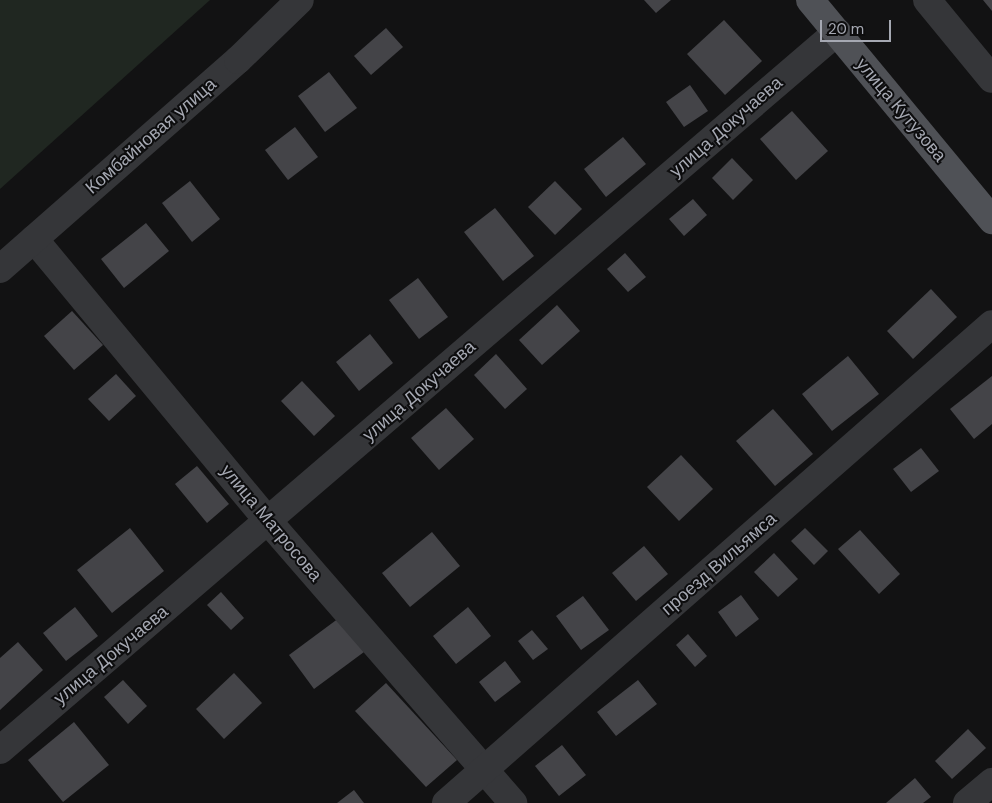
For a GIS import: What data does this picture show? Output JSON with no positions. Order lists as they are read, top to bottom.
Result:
{
  "streets": {
    "main road": ["улица Кутузова"],
    "street": [
      "улица Докучаева",
      "Комбайновая улица",
      "улица Матросова",
      "проезд Вильямса"
    ]
  },
  "crossings": [
    ["улица Кутузова", "улица Докучаева"],
    ["улица Докучаева", "улица Матросова"],
    ["Комбайновая улица", "улица Матросова"],
    ["улица Матросова", "проезд Вильямса"]
  ],
  "scale_bar": "20 m"
}
